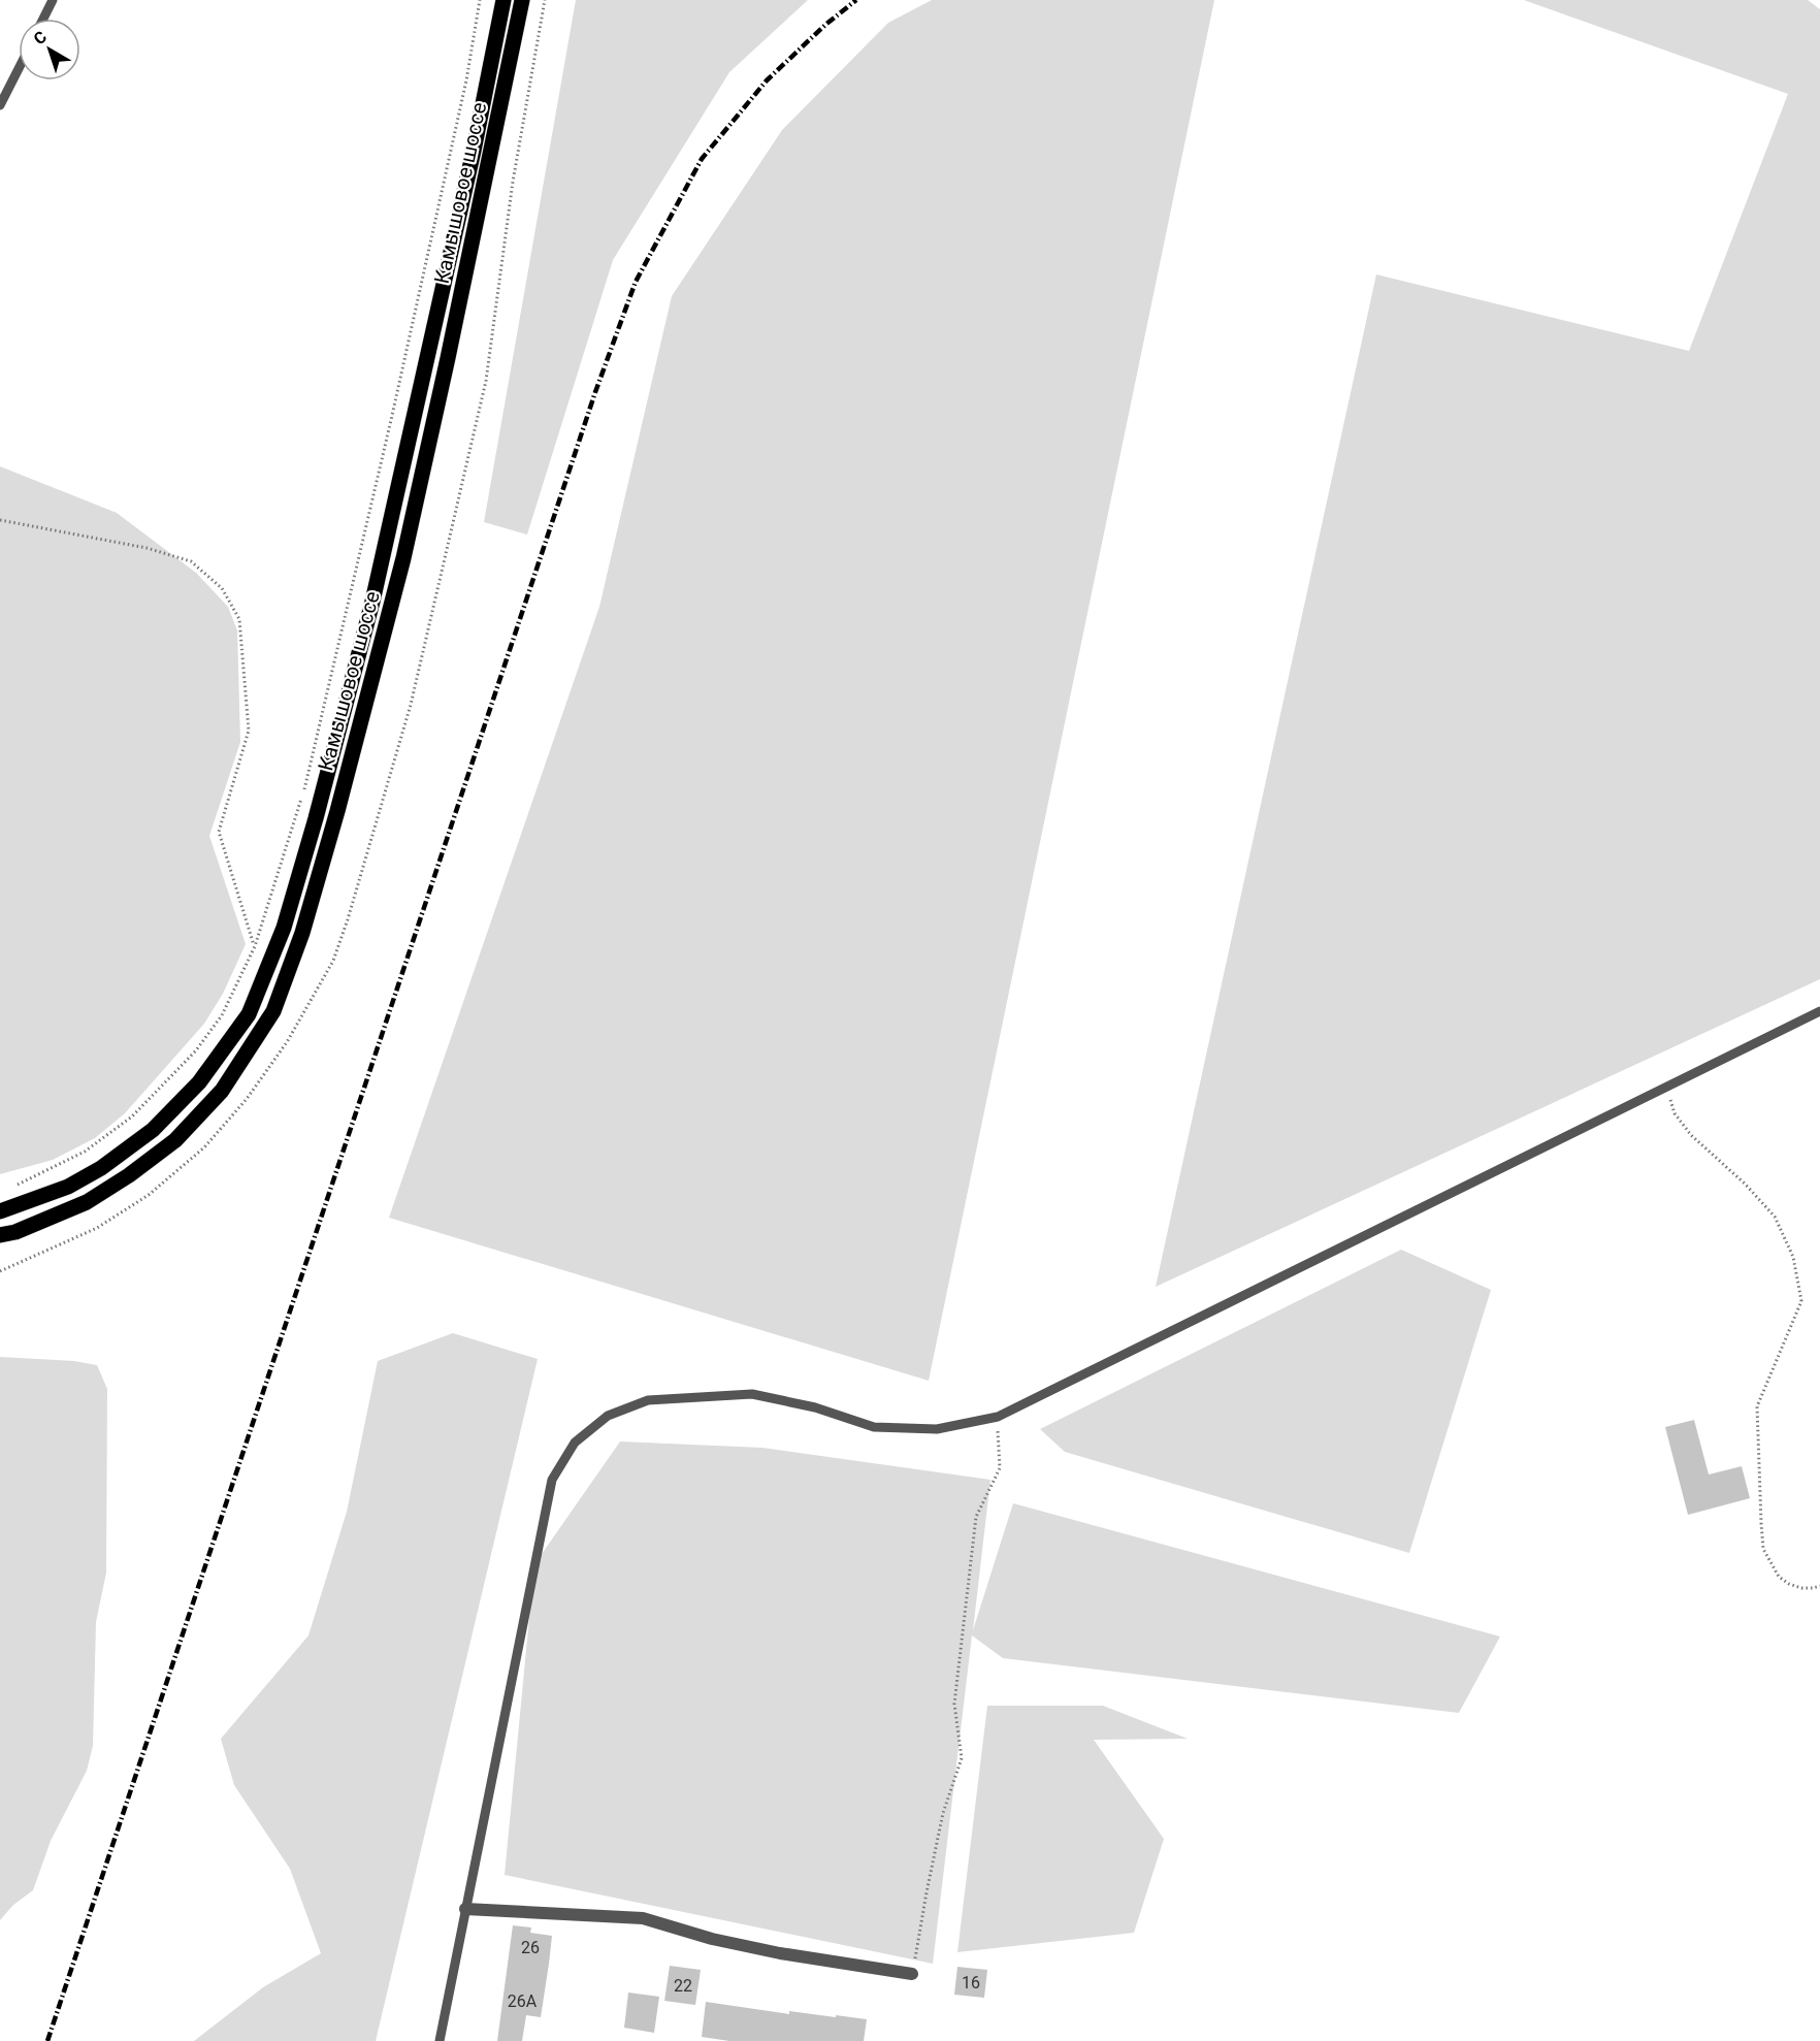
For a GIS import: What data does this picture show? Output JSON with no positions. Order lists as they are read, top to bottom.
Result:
{
  "streets": {
    "main road": ["Камышовое шоссе"]
  },
  "house_numbers": [
    "26",
    "16",
    "22",
    "26А"
  ],
  "north": "top left"
}
